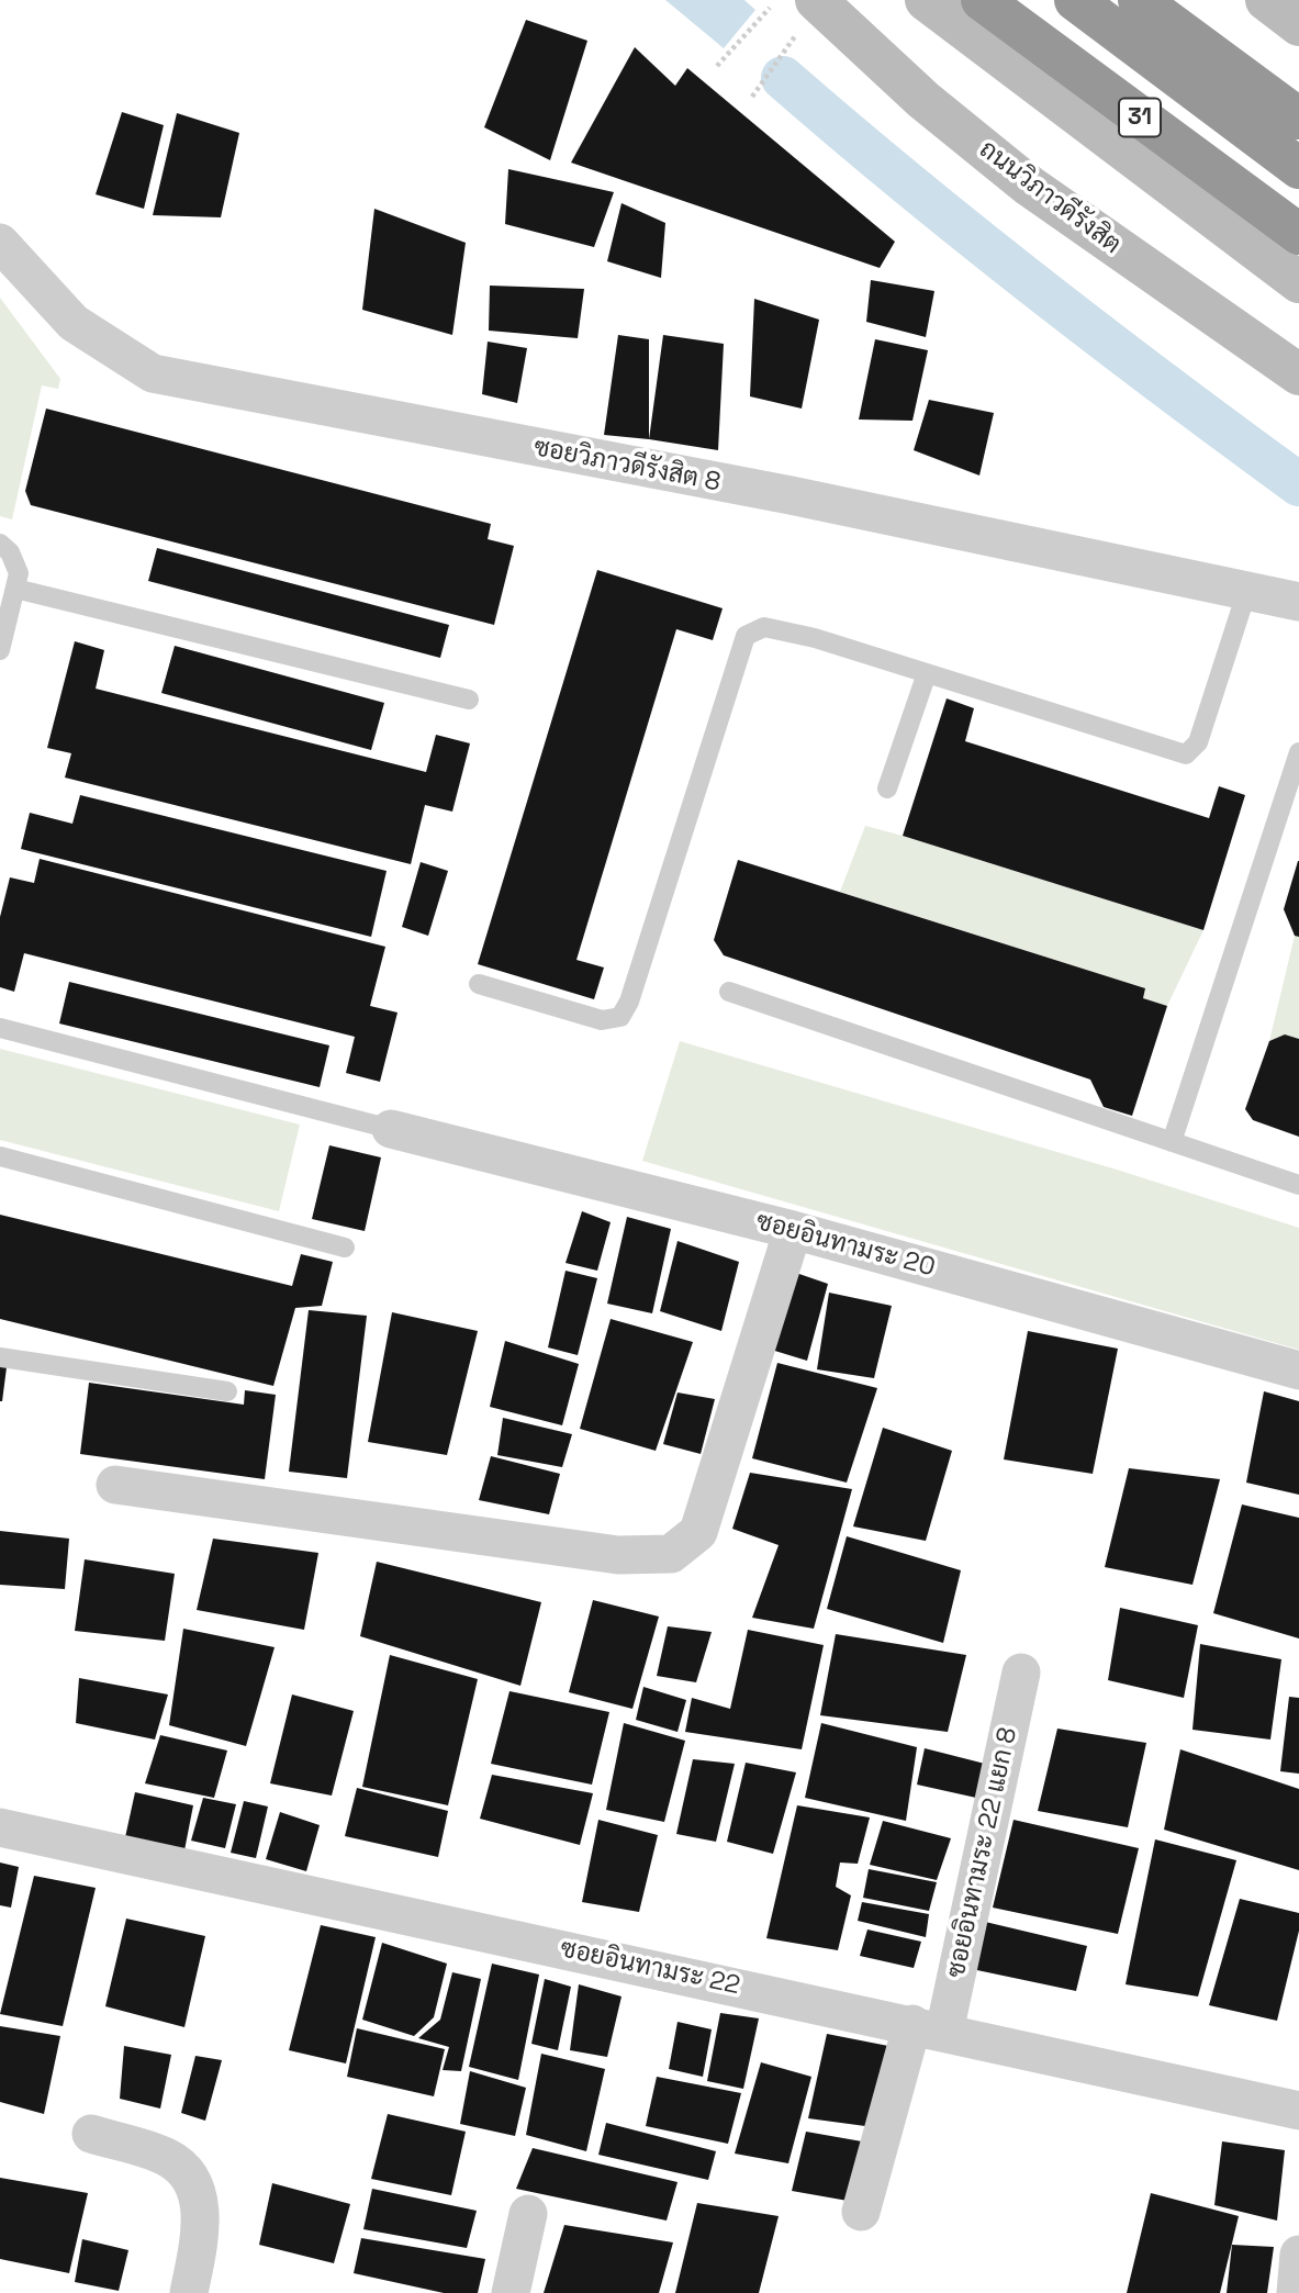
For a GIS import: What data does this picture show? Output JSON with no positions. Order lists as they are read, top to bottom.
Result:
{
  "streets": {
    "highway": ["31"],
    "main road": ["ถนนวิภาวดีรังสิต"],
    "street": [
      "ซอยวิภาวดีรังสิต 8",
      "ซอยอินทามระ 20",
      "ซอยอินทามระ 22 แยก 8",
      "ซอยอินทามระ 22"
    ]
  },
  "crossings": [
    ["ซอยอินทามระ 22 แยก 8", "ซอยอินทามระ 22"]
  ]
}
